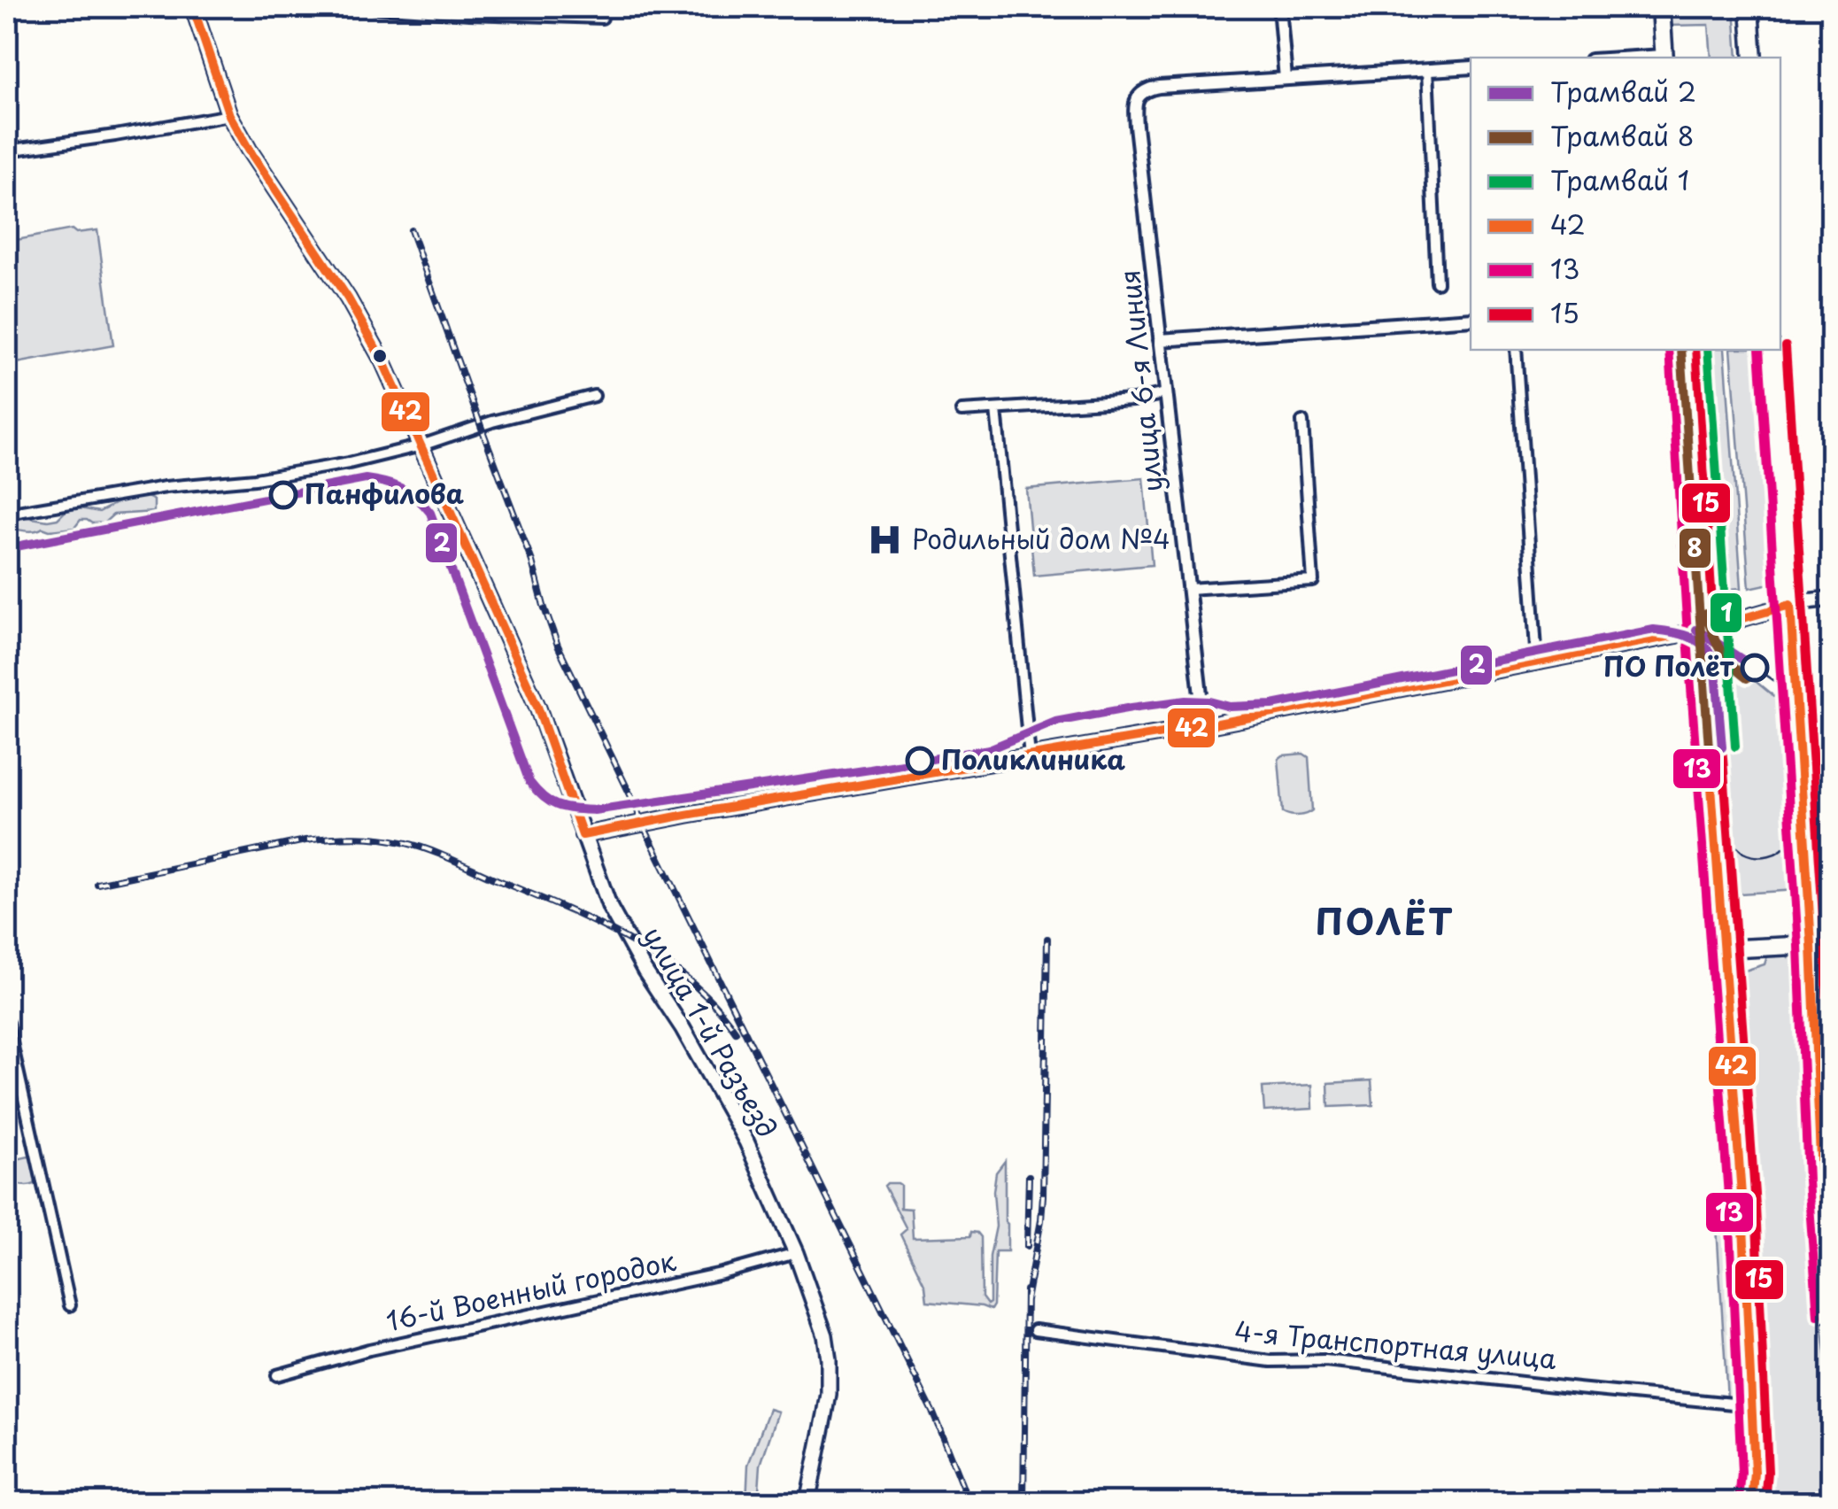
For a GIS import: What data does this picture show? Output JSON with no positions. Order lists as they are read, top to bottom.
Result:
{
  "streets": {
    "main road": ["улица 1-й Разъезд"],
    "street": ["улица 6-я Линия", "16-й Военный городок", "4-я Транспортная улица"]
  },
  "crossings": [
    ["улица 1-й Разъезд", "16-й Военный городок"]
  ],
  "districts": ["ПОЛЁТ"],
  "places": {
    "other": ["Панфилова", "ПО Полёт", "Поликлиника"],
    "hospital": ["Родильный дом №4"]
  },
  "lines": [
    "transit line 42",
    "transit line 15",
    "tram line 8",
    "tram line 1",
    "transit line 13",
    "tram line 2"
  ],
  "legend": [
    "Трамвай 2",
    "Трамвай 8",
    "Трамвай 1",
    "42",
    "13",
    "15"
  ]
}
